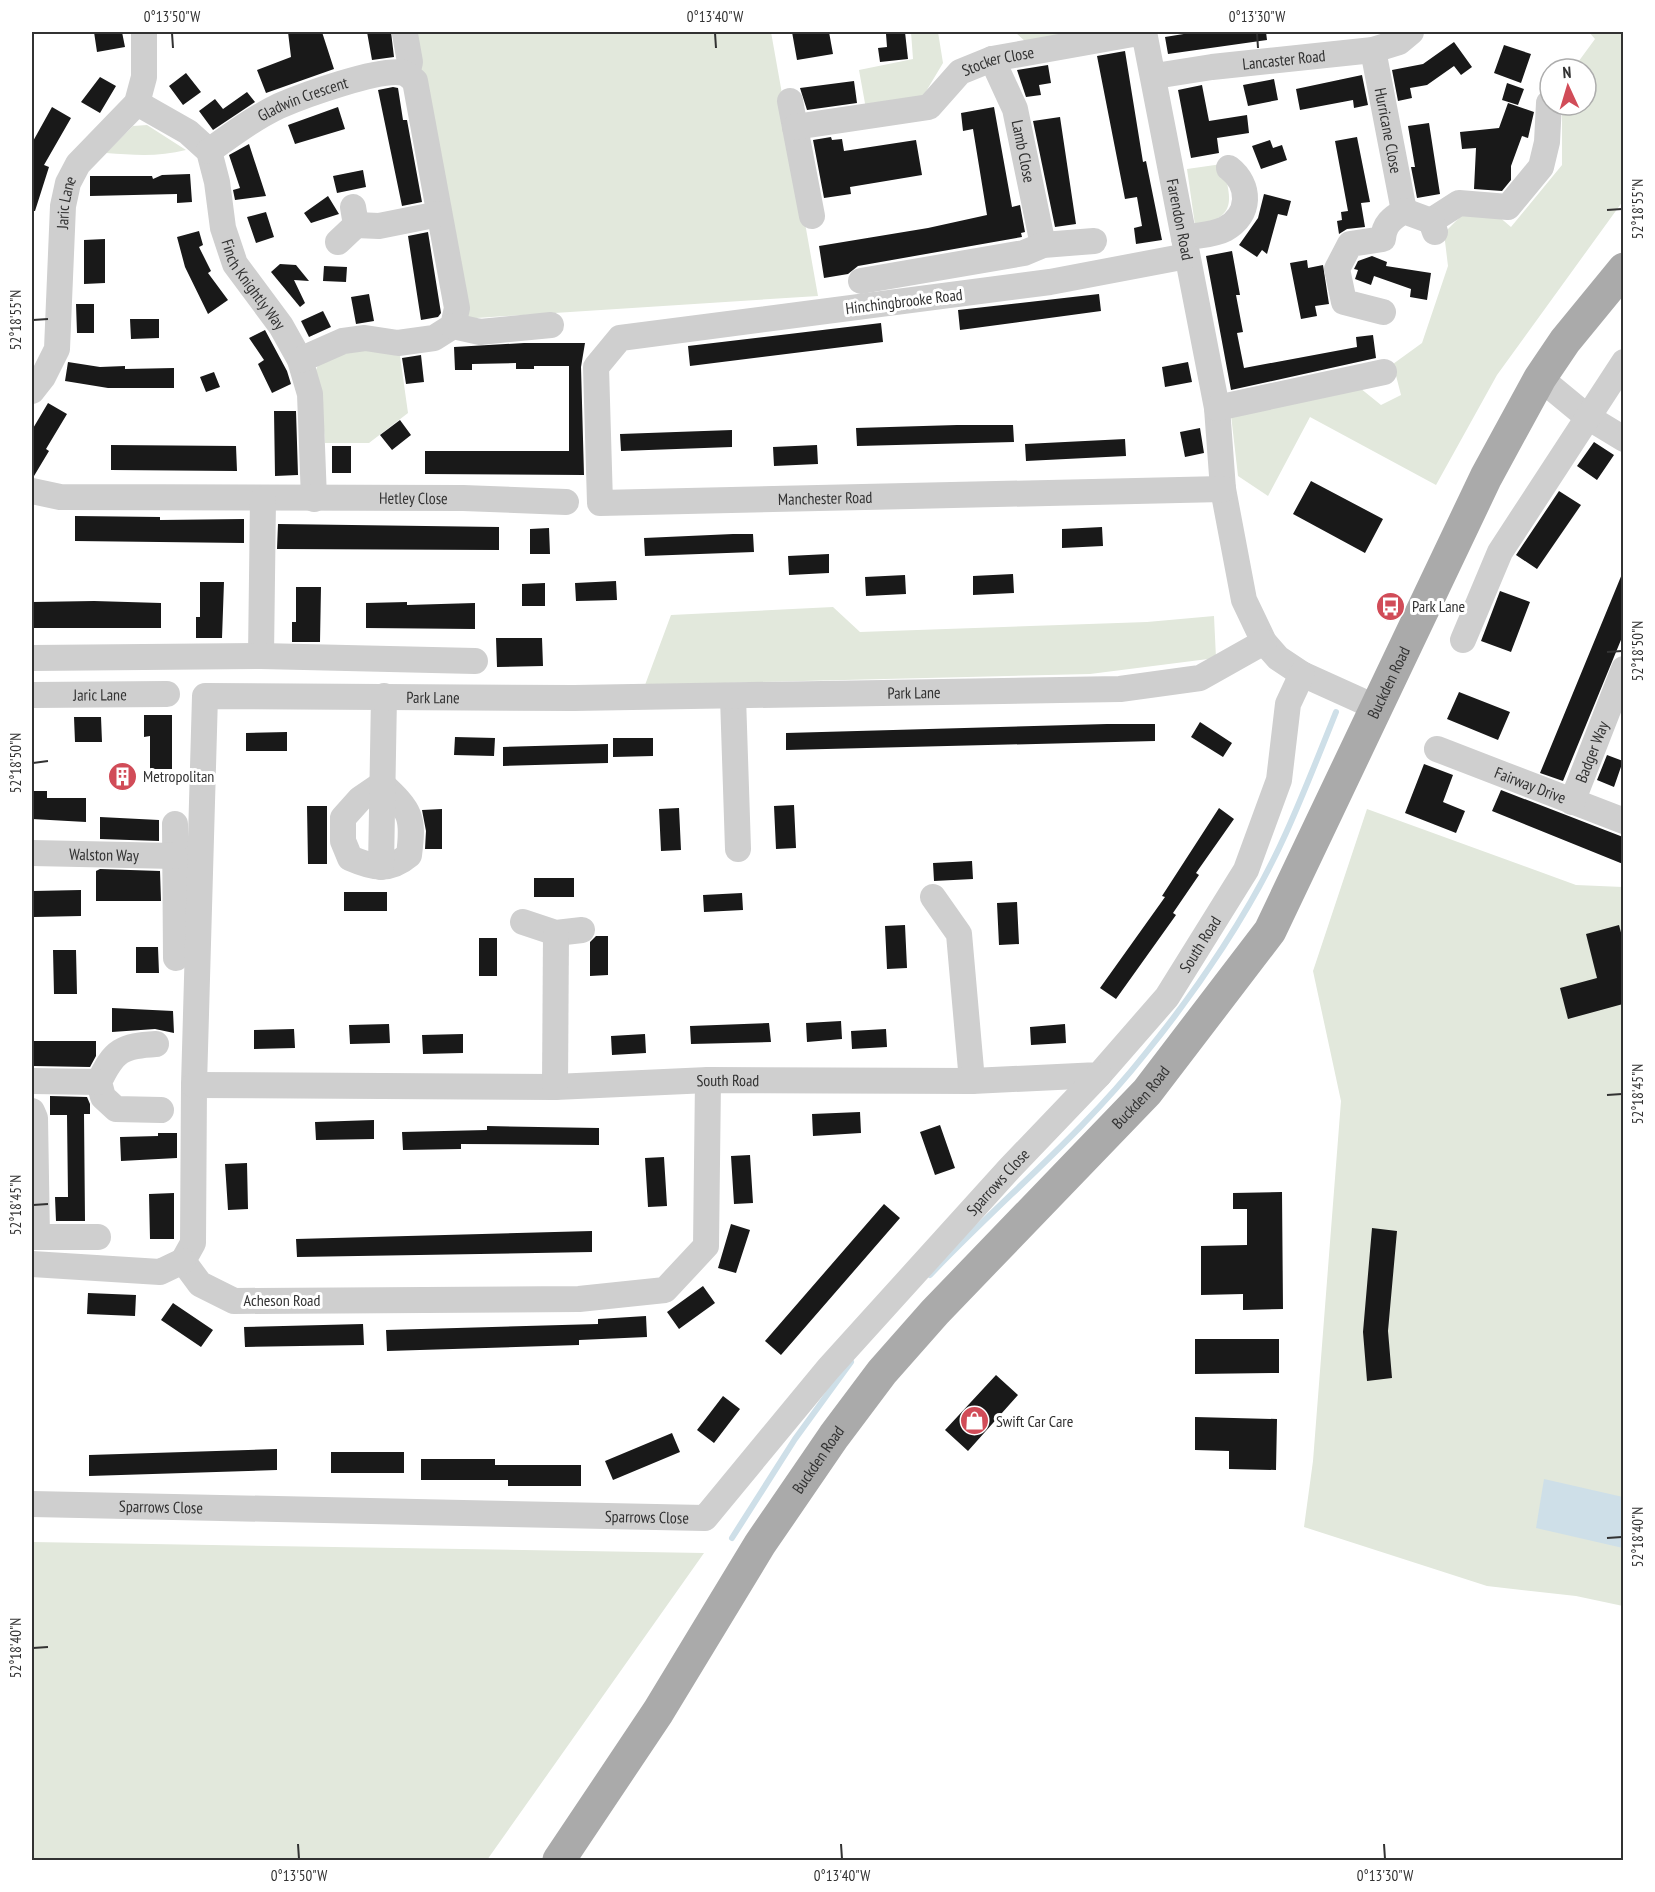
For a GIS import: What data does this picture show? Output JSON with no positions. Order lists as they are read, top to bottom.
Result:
{
  "streets": {
    "main road": ["Buckden Road"],
    "street": [
      "Lancaster Road",
      "Stocker Close",
      "Gladwin Crescent",
      "Hurricane Close",
      "Lamb Close",
      "Jaric Lane",
      "Farendon Road",
      "Finch Knightly Way",
      "Hinchingbrooke Road",
      "Manchester Road",
      "Hetley Close",
      "Park Lane",
      "Badger Way",
      "Fairway Drive",
      "Walston Way",
      "South Road",
      "Sparrows Close",
      "Acheson Road"
    ]
  },
  "crossings": [
    ["Lancaster Road", "Hurricane Close"],
    ["Lancaster Road", "Farendon Road"],
    ["Stocker Close", "Lamb Close"],
    ["Stocker Close", "Farendon Road"],
    ["Gladwin Crescent", "Finch Knightly Way"],
    ["Farendon Road", "Hinchingbrooke Road"],
    ["Farendon Road", "Manchester Road"],
    ["Farendon Road", "Buckden Road"],
    ["Farendon Road", "Park Lane"],
    ["Farendon Road", "South Road"],
    ["Finch Knightly Way", "Hetley Close"],
    ["Hinchingbrooke Road", "Manchester Road"],
    ["Park Lane", "South Road"],
    ["Badger Way", "Fairway Drive"],
    ["South Road", "Sparrows Close"],
    ["South Road", "Acheson Road"]
  ],
  "places": {
    "bus stop": ["Park Lane"],
    "building": ["Metropolitan"],
    "shop": ["Swift Car Care"]
  },
  "north": "top",
  "coordinates": [
    "0°13'50\"W",
    "0°13'40\"W",
    "0°13'30\"W",
    "52°18'55\"N",
    "52°18'50\"N",
    "52°18'45\"N",
    "52°18'40\"N"
  ]
}
